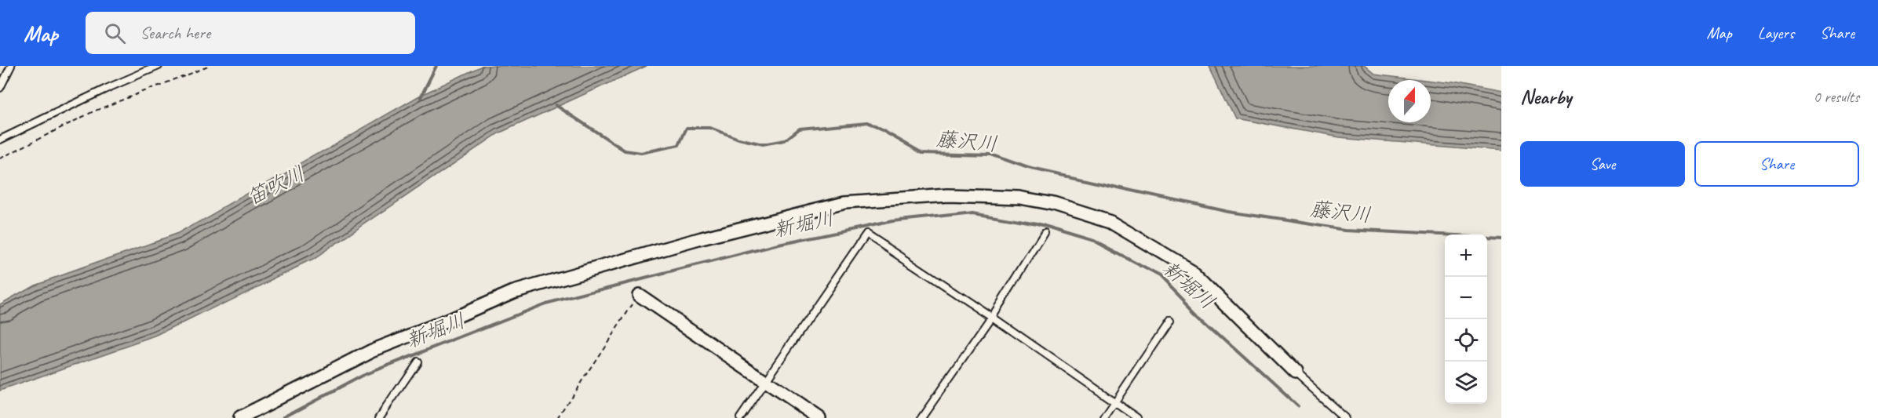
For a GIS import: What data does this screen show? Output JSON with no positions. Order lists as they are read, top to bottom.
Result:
{
  "water": ["藤沢川", "笛吹川", "新堀川"],
  "north": "top",
  "page": {
    "header": "Map",
    "search": "Search here",
    "nav": ["Map", "Layers", "Share"],
    "heading": ["Nearby", "0 results"],
    "buttons": ["Save", "Share"],
    "map_buttons": ["+", "−"]
  }
}
